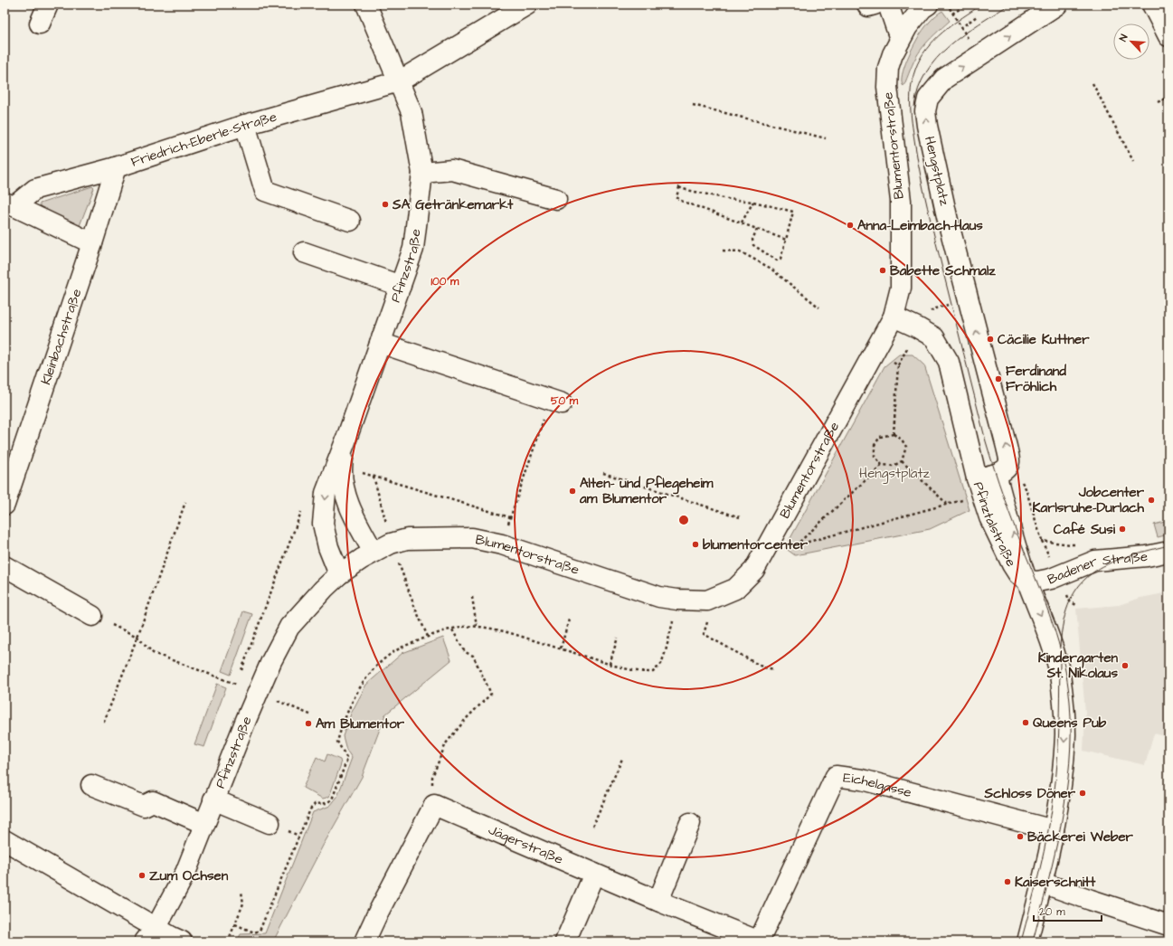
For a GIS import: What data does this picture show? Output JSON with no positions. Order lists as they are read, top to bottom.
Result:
{
  "streets": {
    "street": [
      "Friedrich-Eberle-Straße",
      "Blumentorstraße",
      "Hengstplatz",
      "Pfinzstraße",
      "Kleinbachstraße",
      "Pfinztalstraße",
      "Badener Straße",
      "Eichelgasse",
      "Jägerstraße"
    ]
  },
  "crossings": [
    ["Friedrich-Eberle-Straße", "Pfinzstraße"],
    ["Friedrich-Eberle-Straße", "Kleinbachstraße"],
    ["Blumentorstraße", "Pfinzstraße"],
    ["Blumentorstraße", "Pfinztalstraße"],
    ["Hengstplatz", "Pfinztalstraße"],
    ["Pfinztalstraße", "Badener Straße"],
    ["Pfinztalstraße", "Eichelgasse"],
    ["Eichelgasse", "Jägerstraße"]
  ],
  "one_way": ["Hengstplatz", "Pfinztalstraße"],
  "parks": ["Hengstplatz"],
  "places": [
    "SA Getränkemarkt",
    "Anna-Leimbach-Haus",
    "Babette Schmalz",
    "Cäcilie Kuttner",
    "Ferdinand Fröhlich",
    "Alten- und Pflegeheim am Blumentor",
    "Jobcenter Karlsruhe-Durlach",
    "Café Susi",
    "blumentorcenter",
    "Kindergarten St. Nikolaus",
    "Queens Pub",
    "Am Blumentor",
    "Schloss Döner",
    "Bäckerei Weber",
    "Zum Ochsen",
    "Kaiserschnitt"
  ],
  "scale_bar": "20 m",
  "north": "top left",
  "rings": ["100 m", "50 m"]
}
